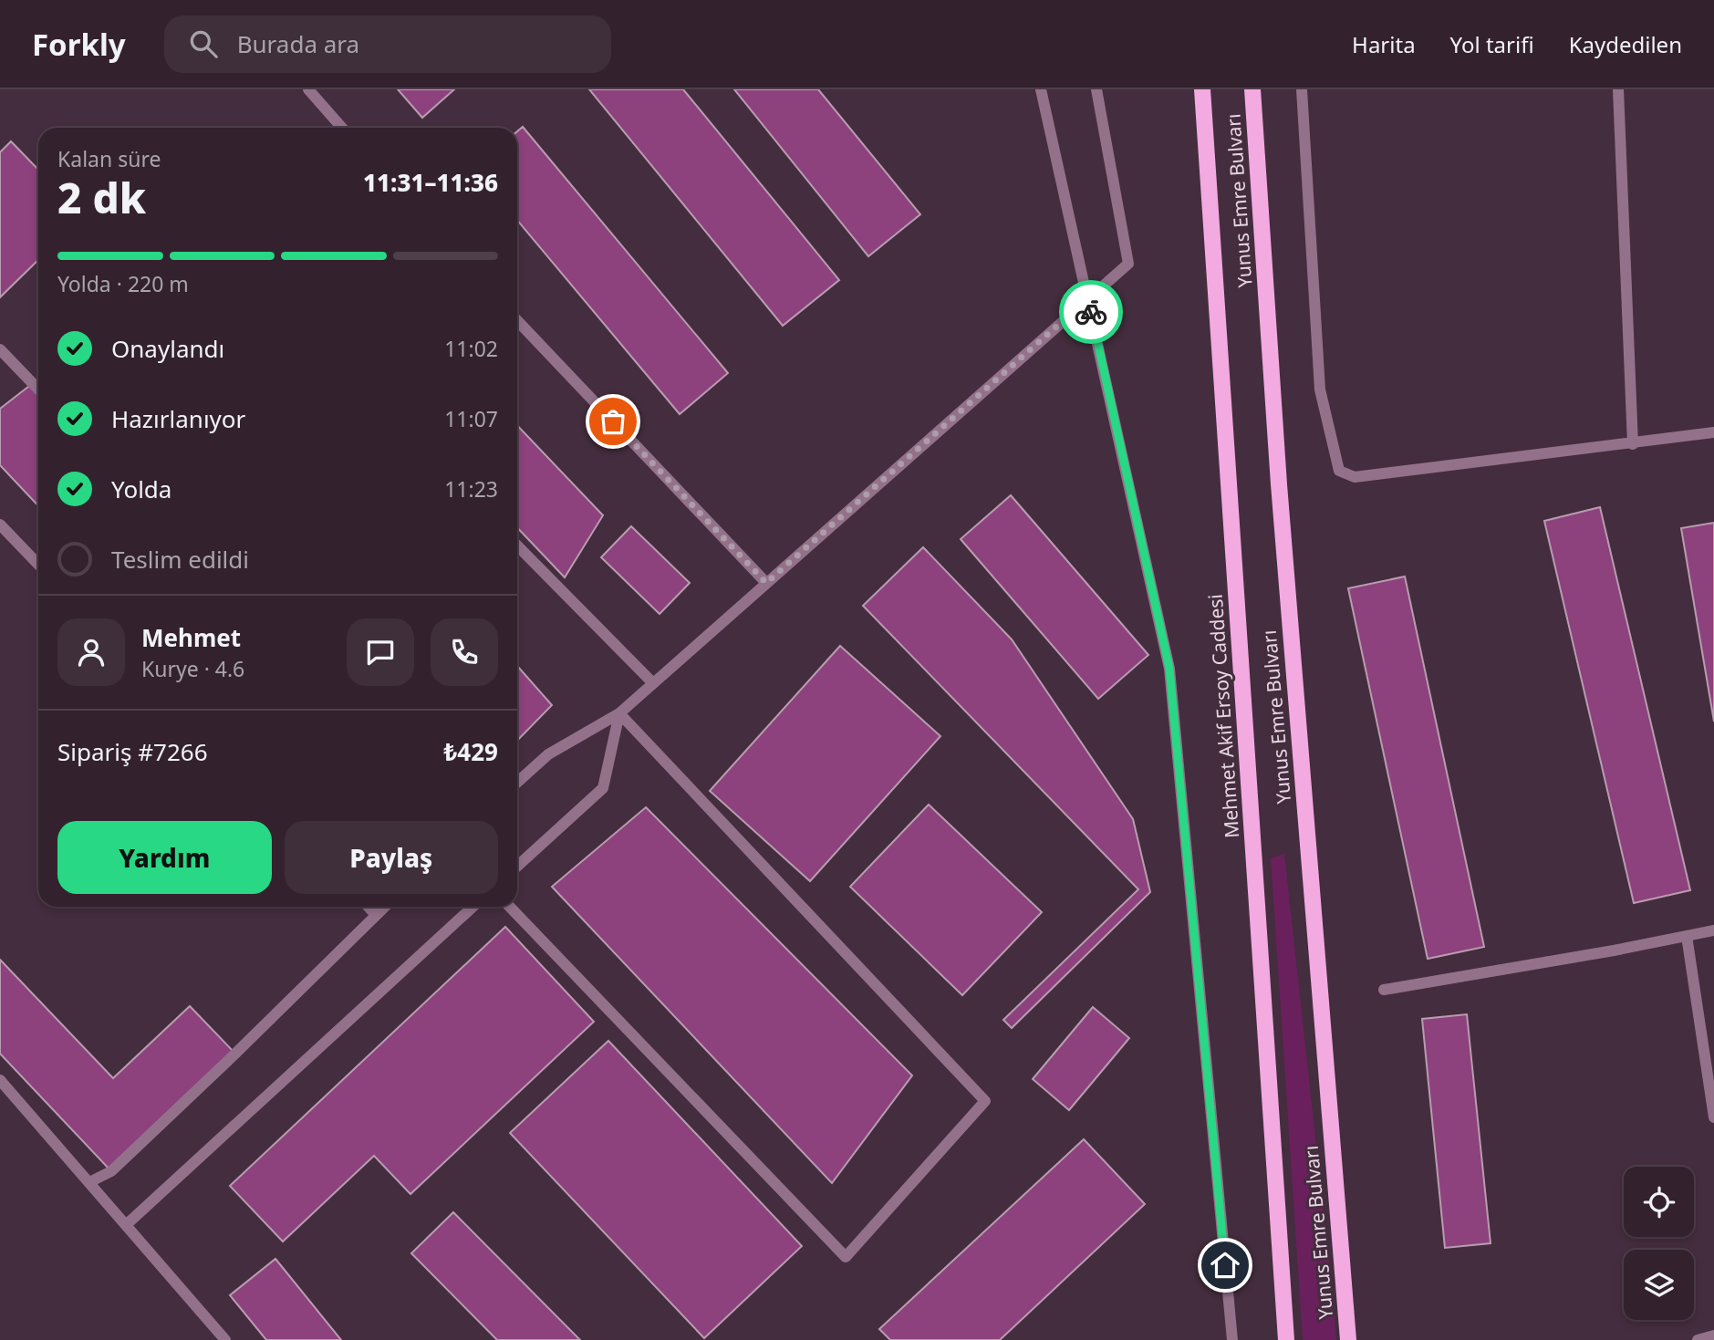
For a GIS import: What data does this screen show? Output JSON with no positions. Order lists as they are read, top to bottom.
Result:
{
  "streets": {
    "main road": ["Yunus Emre Bulvarı", "Mehmet Akif Ersoy Caddesi"]
  },
  "page": {
    "header": "Forkly",
    "search": "Burada ara",
    "nav": ["Harita", "Yol tarifi", "Kaydedilen"],
    "heading": ["2 dk", "Kalan süre", "11:31–11:36"],
    "panel": [
      "Mehmet",
      "Kurye · 4.6",
      "Sipariş #7266",
      "₺429"
    ],
    "bar": "Yolda · 220 m",
    "list": [
      ["Onaylandı", "11:02"],
      ["Hazırlanıyor", "11:07"],
      ["Yolda", "11:23"],
      "Teslim edildi"
    ],
    "buttons": ["Yardım", "Paylaş"]
  }
}
